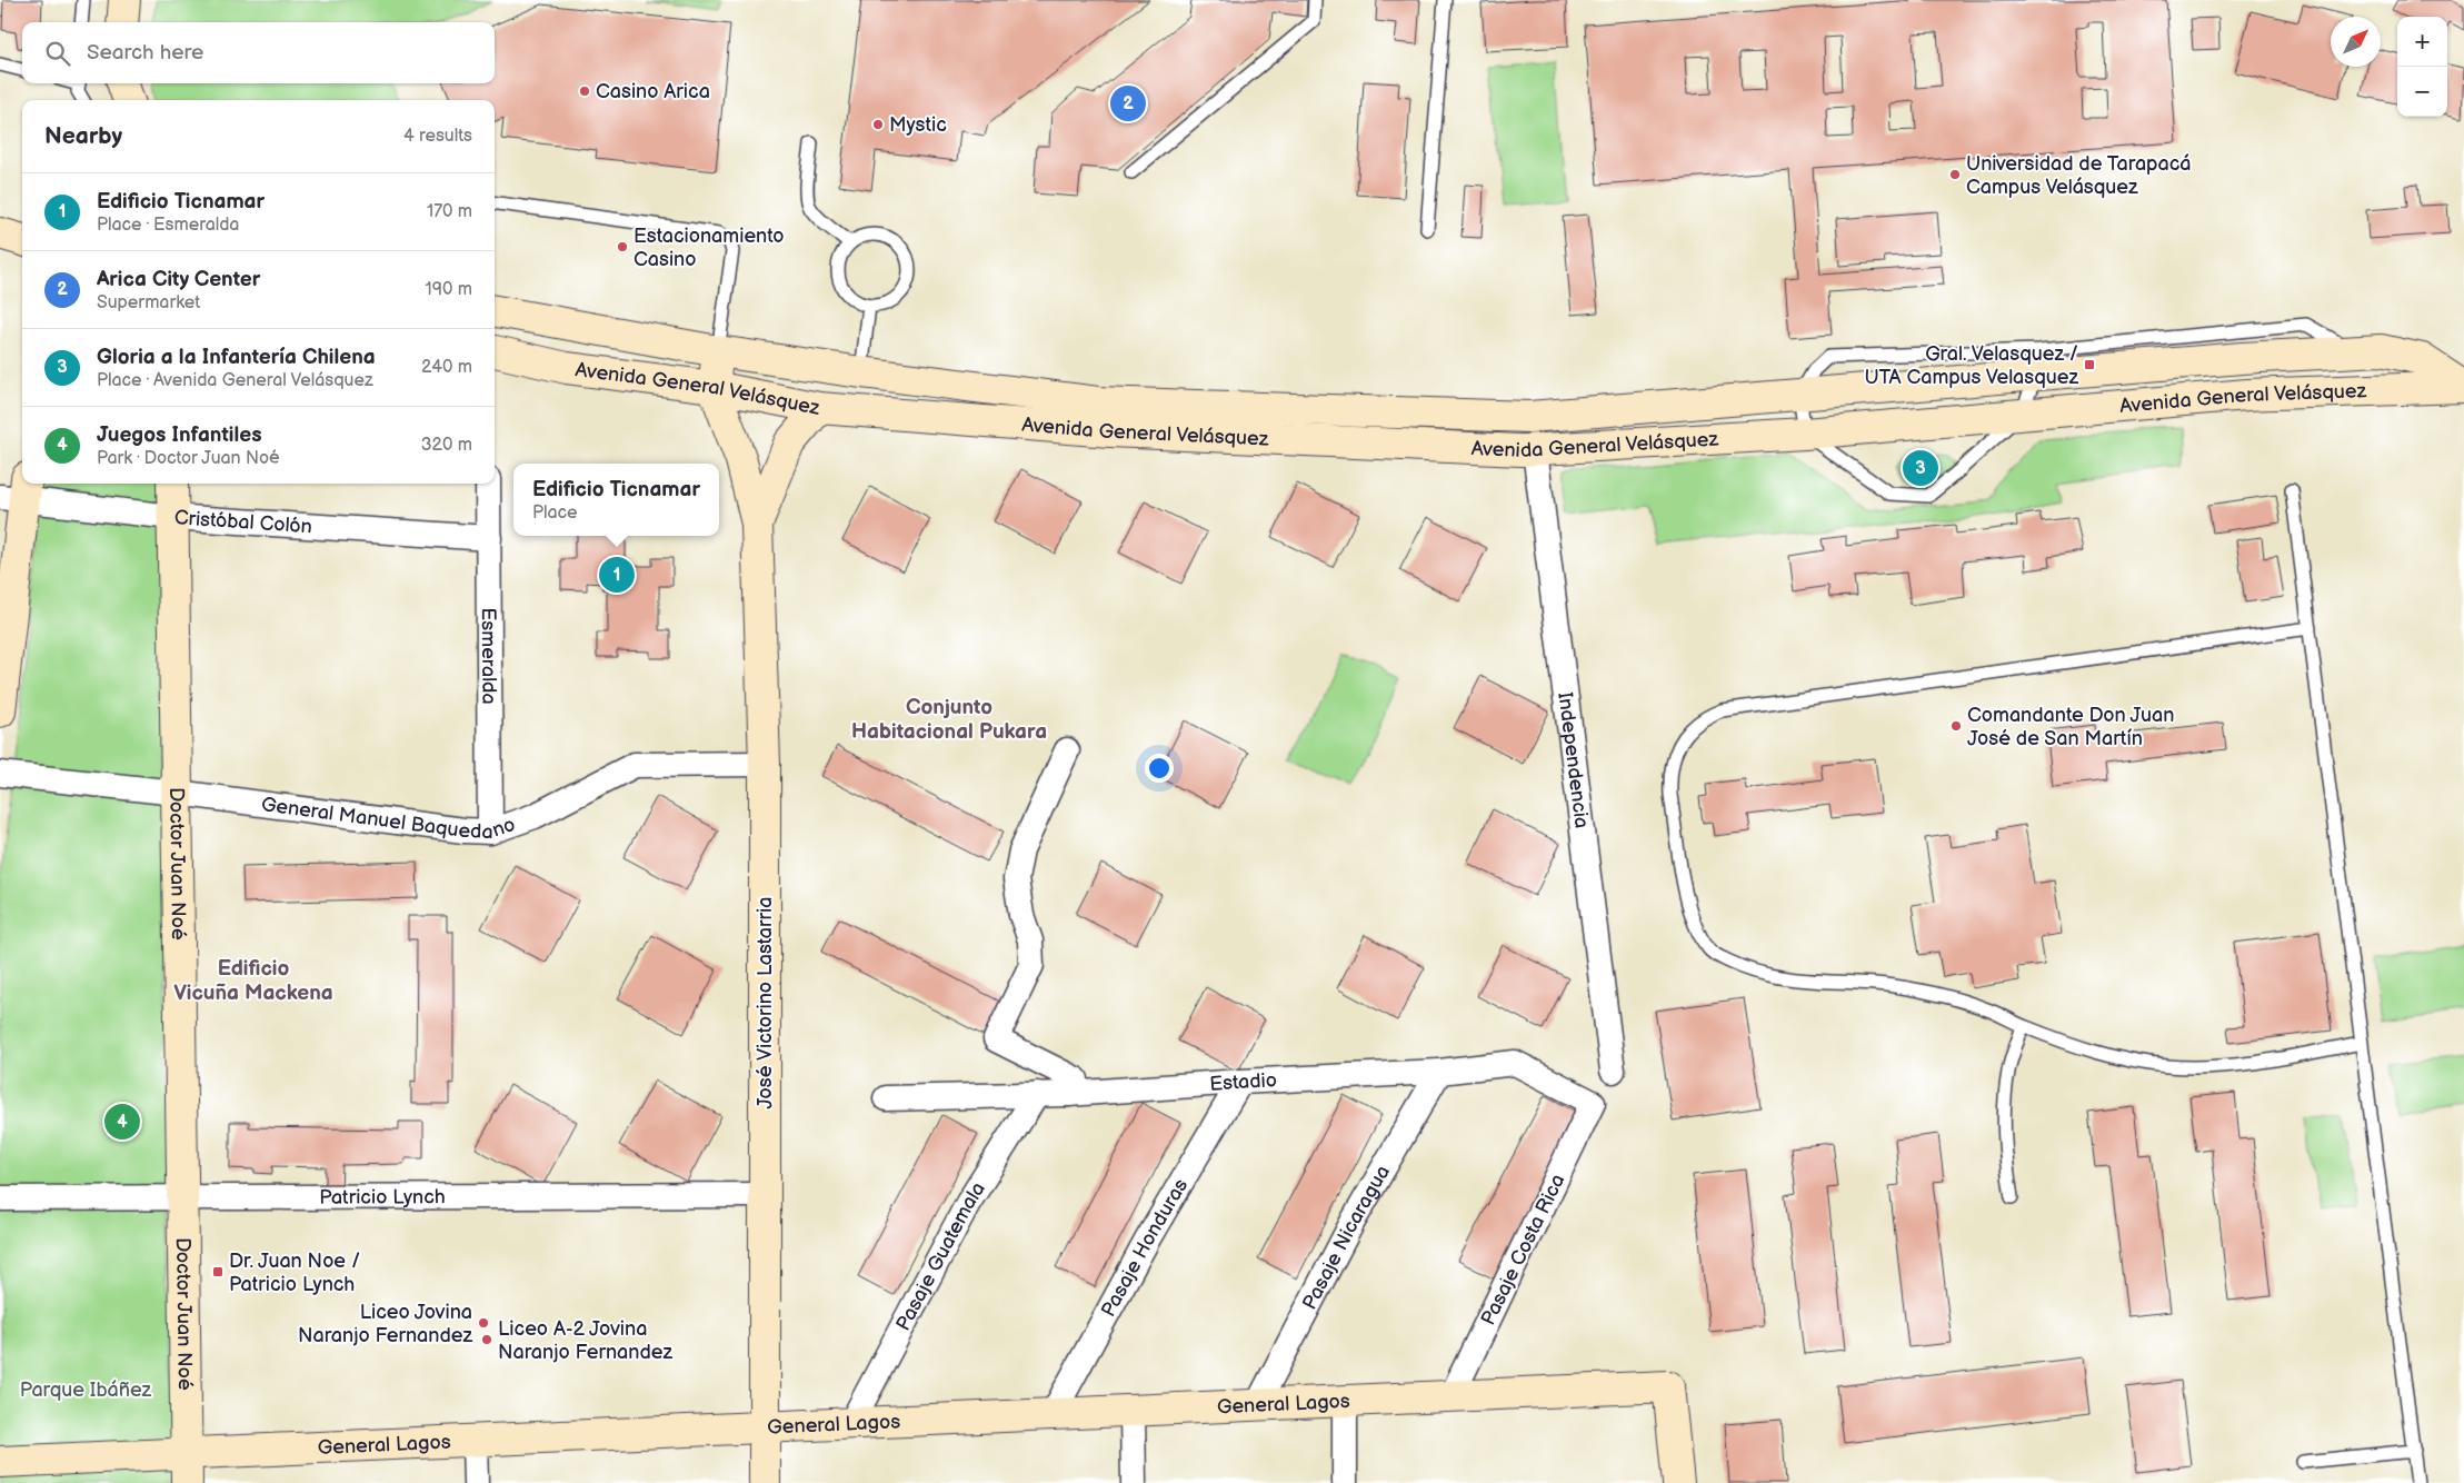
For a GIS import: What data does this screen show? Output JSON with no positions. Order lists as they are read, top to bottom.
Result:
{
  "streets": {
    "main road": [
      "Avenida General Velásquez",
      "Doctor Juan Noé",
      "José Victorino Lastarria",
      "General Lagos"
    ],
    "street": [
      "Cristóbal Colón",
      "Esmeralda",
      "Independencia",
      "General Manuel Baquedano",
      "Estadio",
      "Patricio Lynch",
      "Pasaje Nicaragua",
      "Pasaje Honduras",
      "Pasaje Costa Rica",
      "Pasaje Guatemala"
    ]
  },
  "crossings": [
    ["Avenida General Velásquez", "Independencia"],
    ["Avenida General Velásquez", "José Victorino Lastarria"],
    ["Cristóbal Colón", "Esmeralda"],
    ["Cristóbal Colón", "Doctor Juan Noé"],
    ["Esmeralda", "General Manuel Baquedano"],
    ["General Manuel Baquedano", "Doctor Juan Noé"],
    ["General Manuel Baquedano", "José Victorino Lastarria"],
    ["Doctor Juan Noé", "Patricio Lynch"],
    ["Doctor Juan Noé", "General Lagos"],
    ["José Victorino Lastarria", "Patricio Lynch"],
    ["José Victorino Lastarria", "General Lagos"],
    ["Estadio", "Pasaje Nicaragua"],
    ["Estadio", "Pasaje Honduras"],
    ["Estadio", "Pasaje Costa Rica"],
    ["Estadio", "Pasaje Guatemala"],
    ["Pasaje Nicaragua", "General Lagos"],
    ["Pasaje Honduras", "General Lagos"],
    ["Pasaje Costa Rica", "General Lagos"],
    ["Pasaje Guatemala", "General Lagos"]
  ],
  "districts": ["Conjunto Habitacional Pukara", "Edificio Vicuña Mackena"],
  "parks": ["Parque Ibáñez"],
  "places": {
    "other": [
      "Casino Arica",
      "Mystic",
      "Universidad de Tarapacá Campus Velásquez",
      "Estacionamiento Casino",
      "Comandante Don Juan José de San Martín",
      "Liceo Jovina Naranjo Fernandez",
      "Liceo A-2 Jovina Naranjo Fernandez"
    ],
    "transit": ["Gral. Velasquez / UTA Campus Velasquez", "Dr. Juan Noe / Patricio Lynch"]
  },
  "north": "top right",
  "page": {
    "map_buttons": ["+", "−"],
    "search": "Search here",
    "pins": [
      "2",
      "3",
      "1",
      "4"
    ],
    "heading": ["Nearby", "4 results"],
    "list": [
      {
        "mark": "1",
        "name": "Edificio Ticnamar",
        "note": "Place · Esmeralda",
        "value": "170 m"
      },
      {
        "mark": "2",
        "name": "Arica City Center",
        "note": "Supermarket",
        "value": "190 m"
      },
      {
        "mark": "3",
        "name": "Gloria a la Infantería Chilena",
        "note": "Place · Avenida General Velásquez",
        "value": "240 m"
      },
      {
        "mark": "4",
        "name": "Juegos Infantiles",
        "note": "Park · Doctor Juan Noé",
        "value": "320 m"
      }
    ],
    "popup": ["Edificio Ticnamar", "Place"]
  }
}
